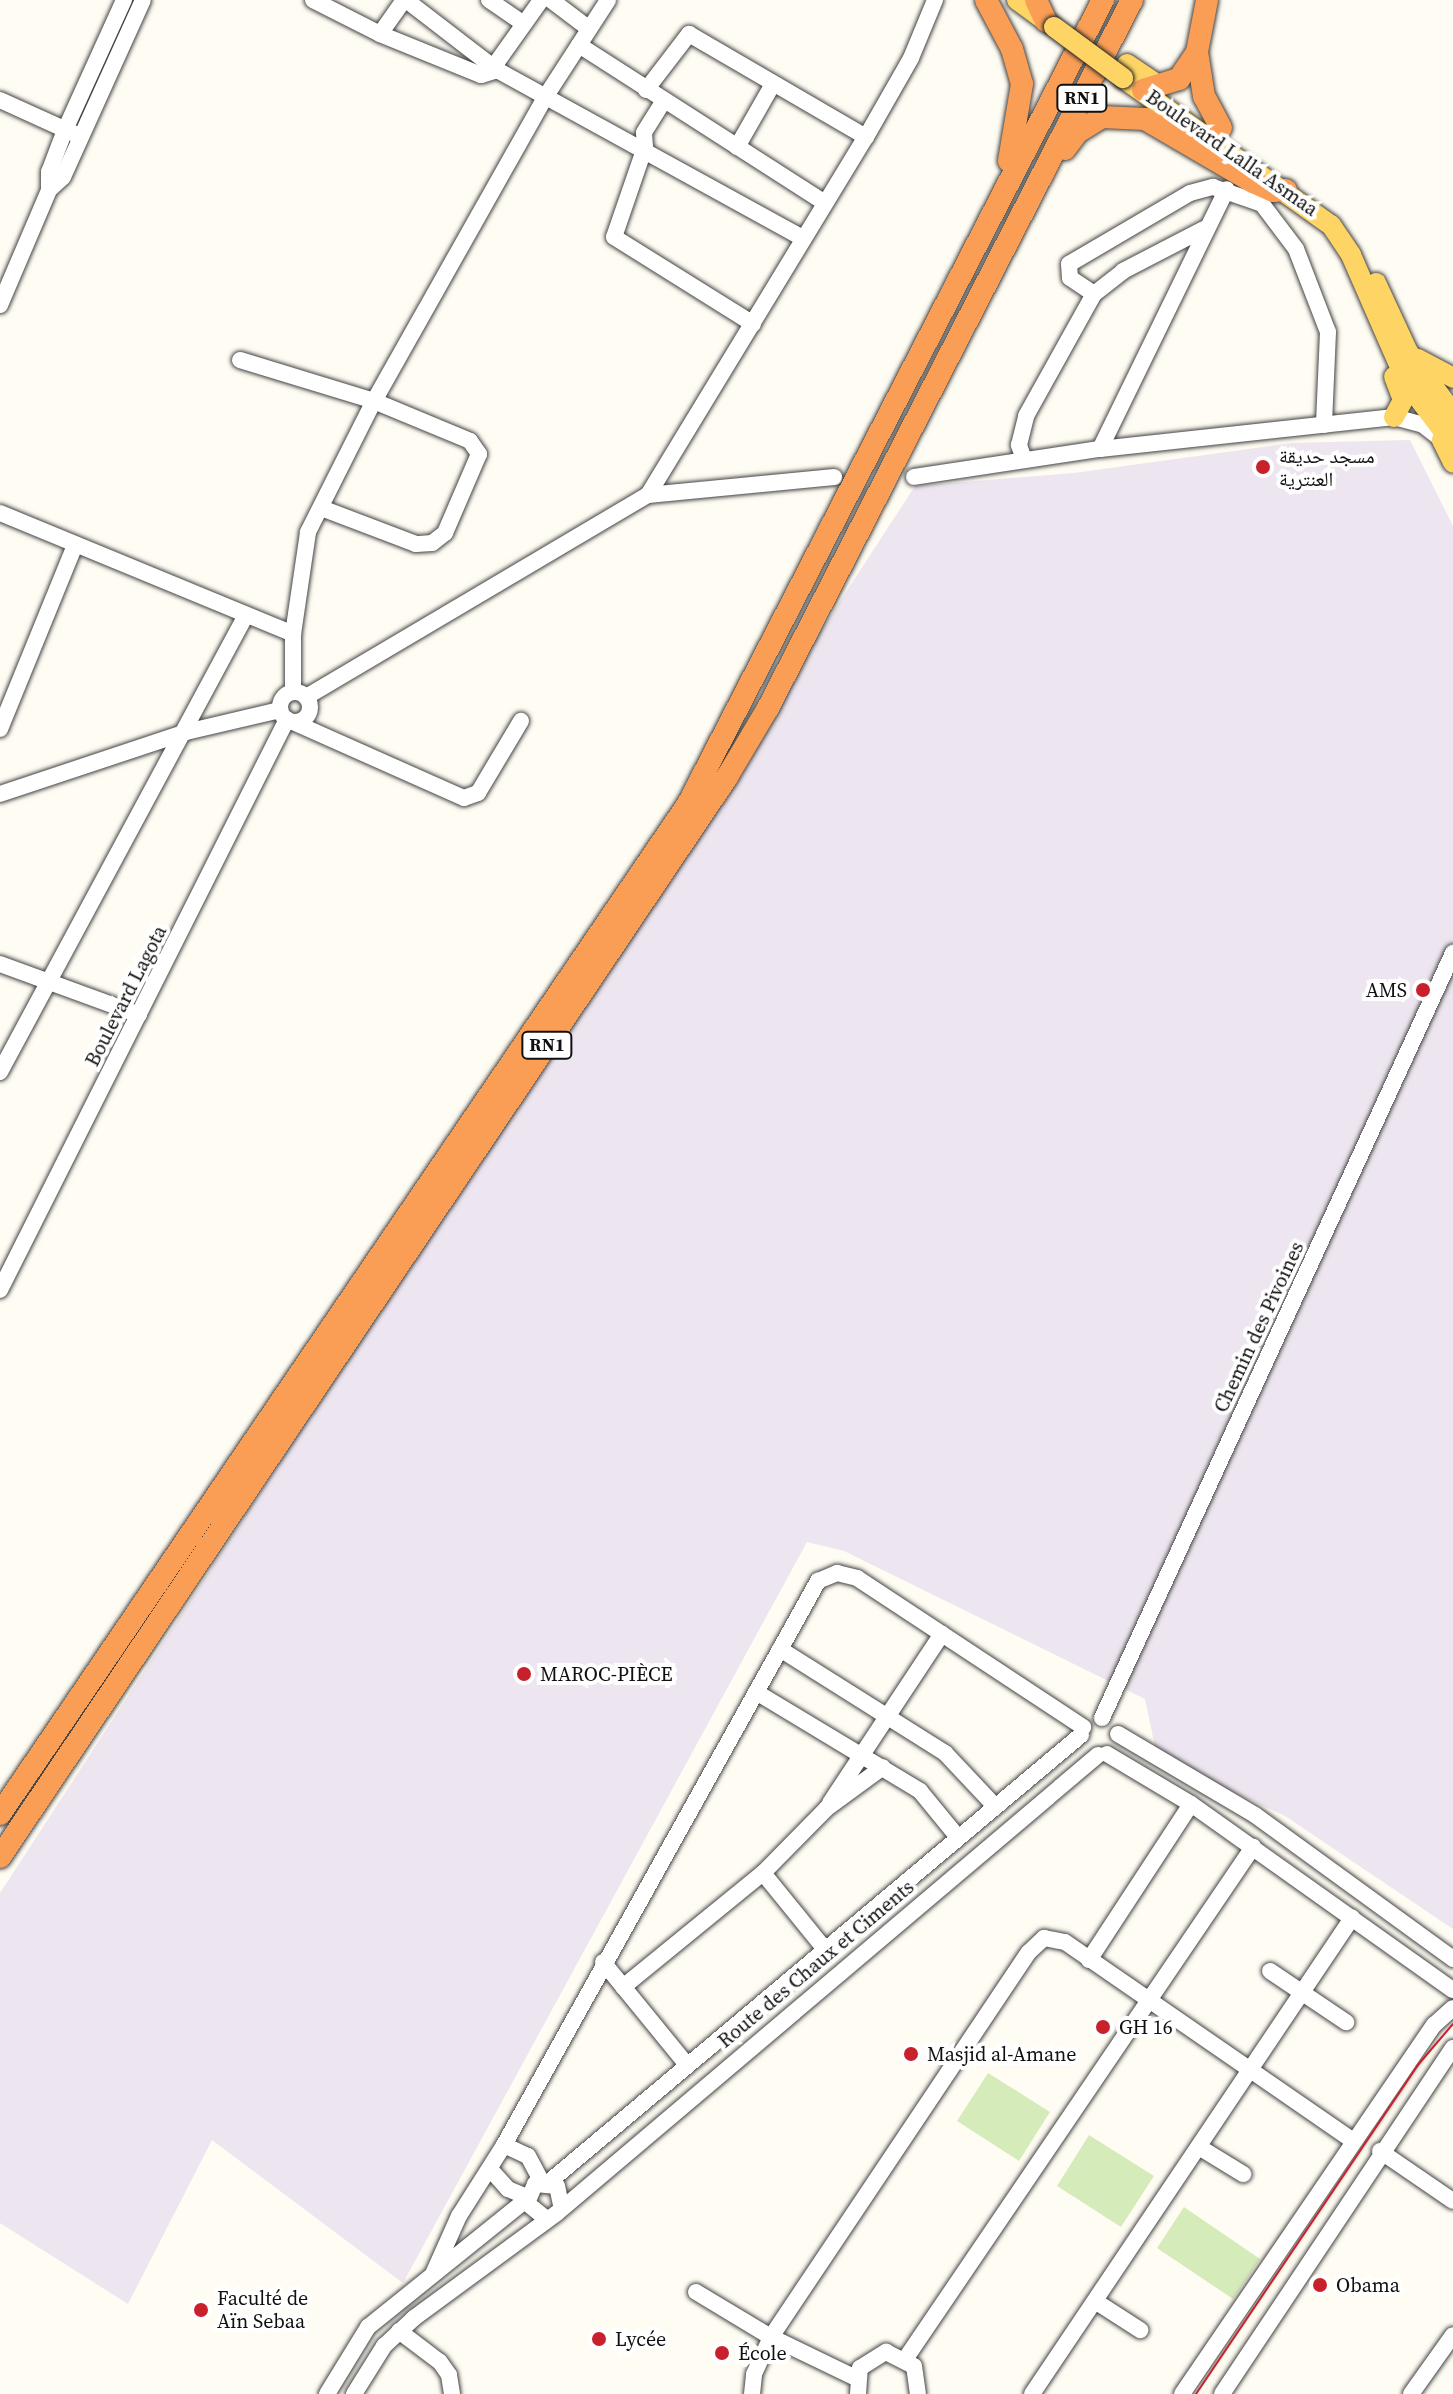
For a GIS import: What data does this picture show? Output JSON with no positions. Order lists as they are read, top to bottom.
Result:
{
  "streets": {
    "highway": ["RN1"],
    "main road": ["Boulevard Lalla Asmaa"],
    "street": ["Boulevard Lagota", "Chemin des Pivoines", "Route des Chaux et Ciments"]
  },
  "crossings": [
    ["Chemin des Pivoines", "Route des Chaux et Ciments"]
  ],
  "places": [
    "مسجد حديقة العنترية",
    "AMS",
    "MAROC-PIÈCE",
    "GH 16",
    "Masjid al-Amane",
    "Obama",
    "Faculté de Aïn Sebaa",
    "Lycée",
    "École"
  ]
}
